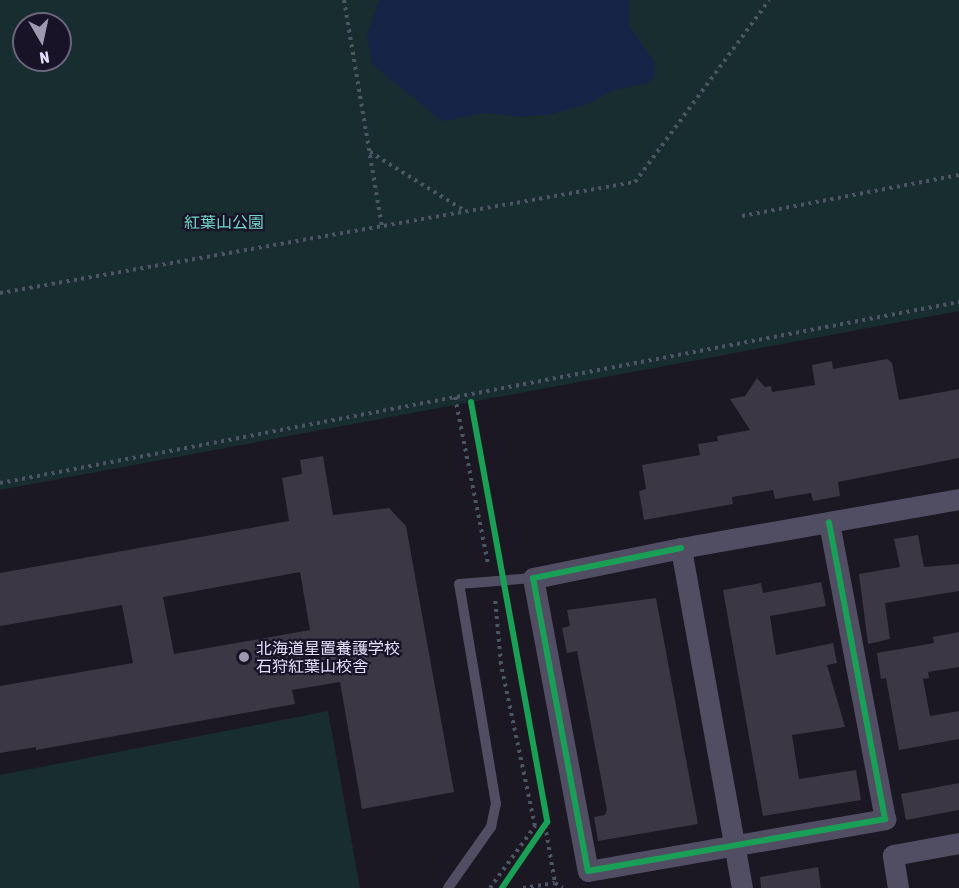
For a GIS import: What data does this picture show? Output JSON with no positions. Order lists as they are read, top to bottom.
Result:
{
  "parks": ["紅葉山公園"],
  "places": ["北海道星置養護学校 石狩紅葉山校舎"],
  "north": "bottom"
}
